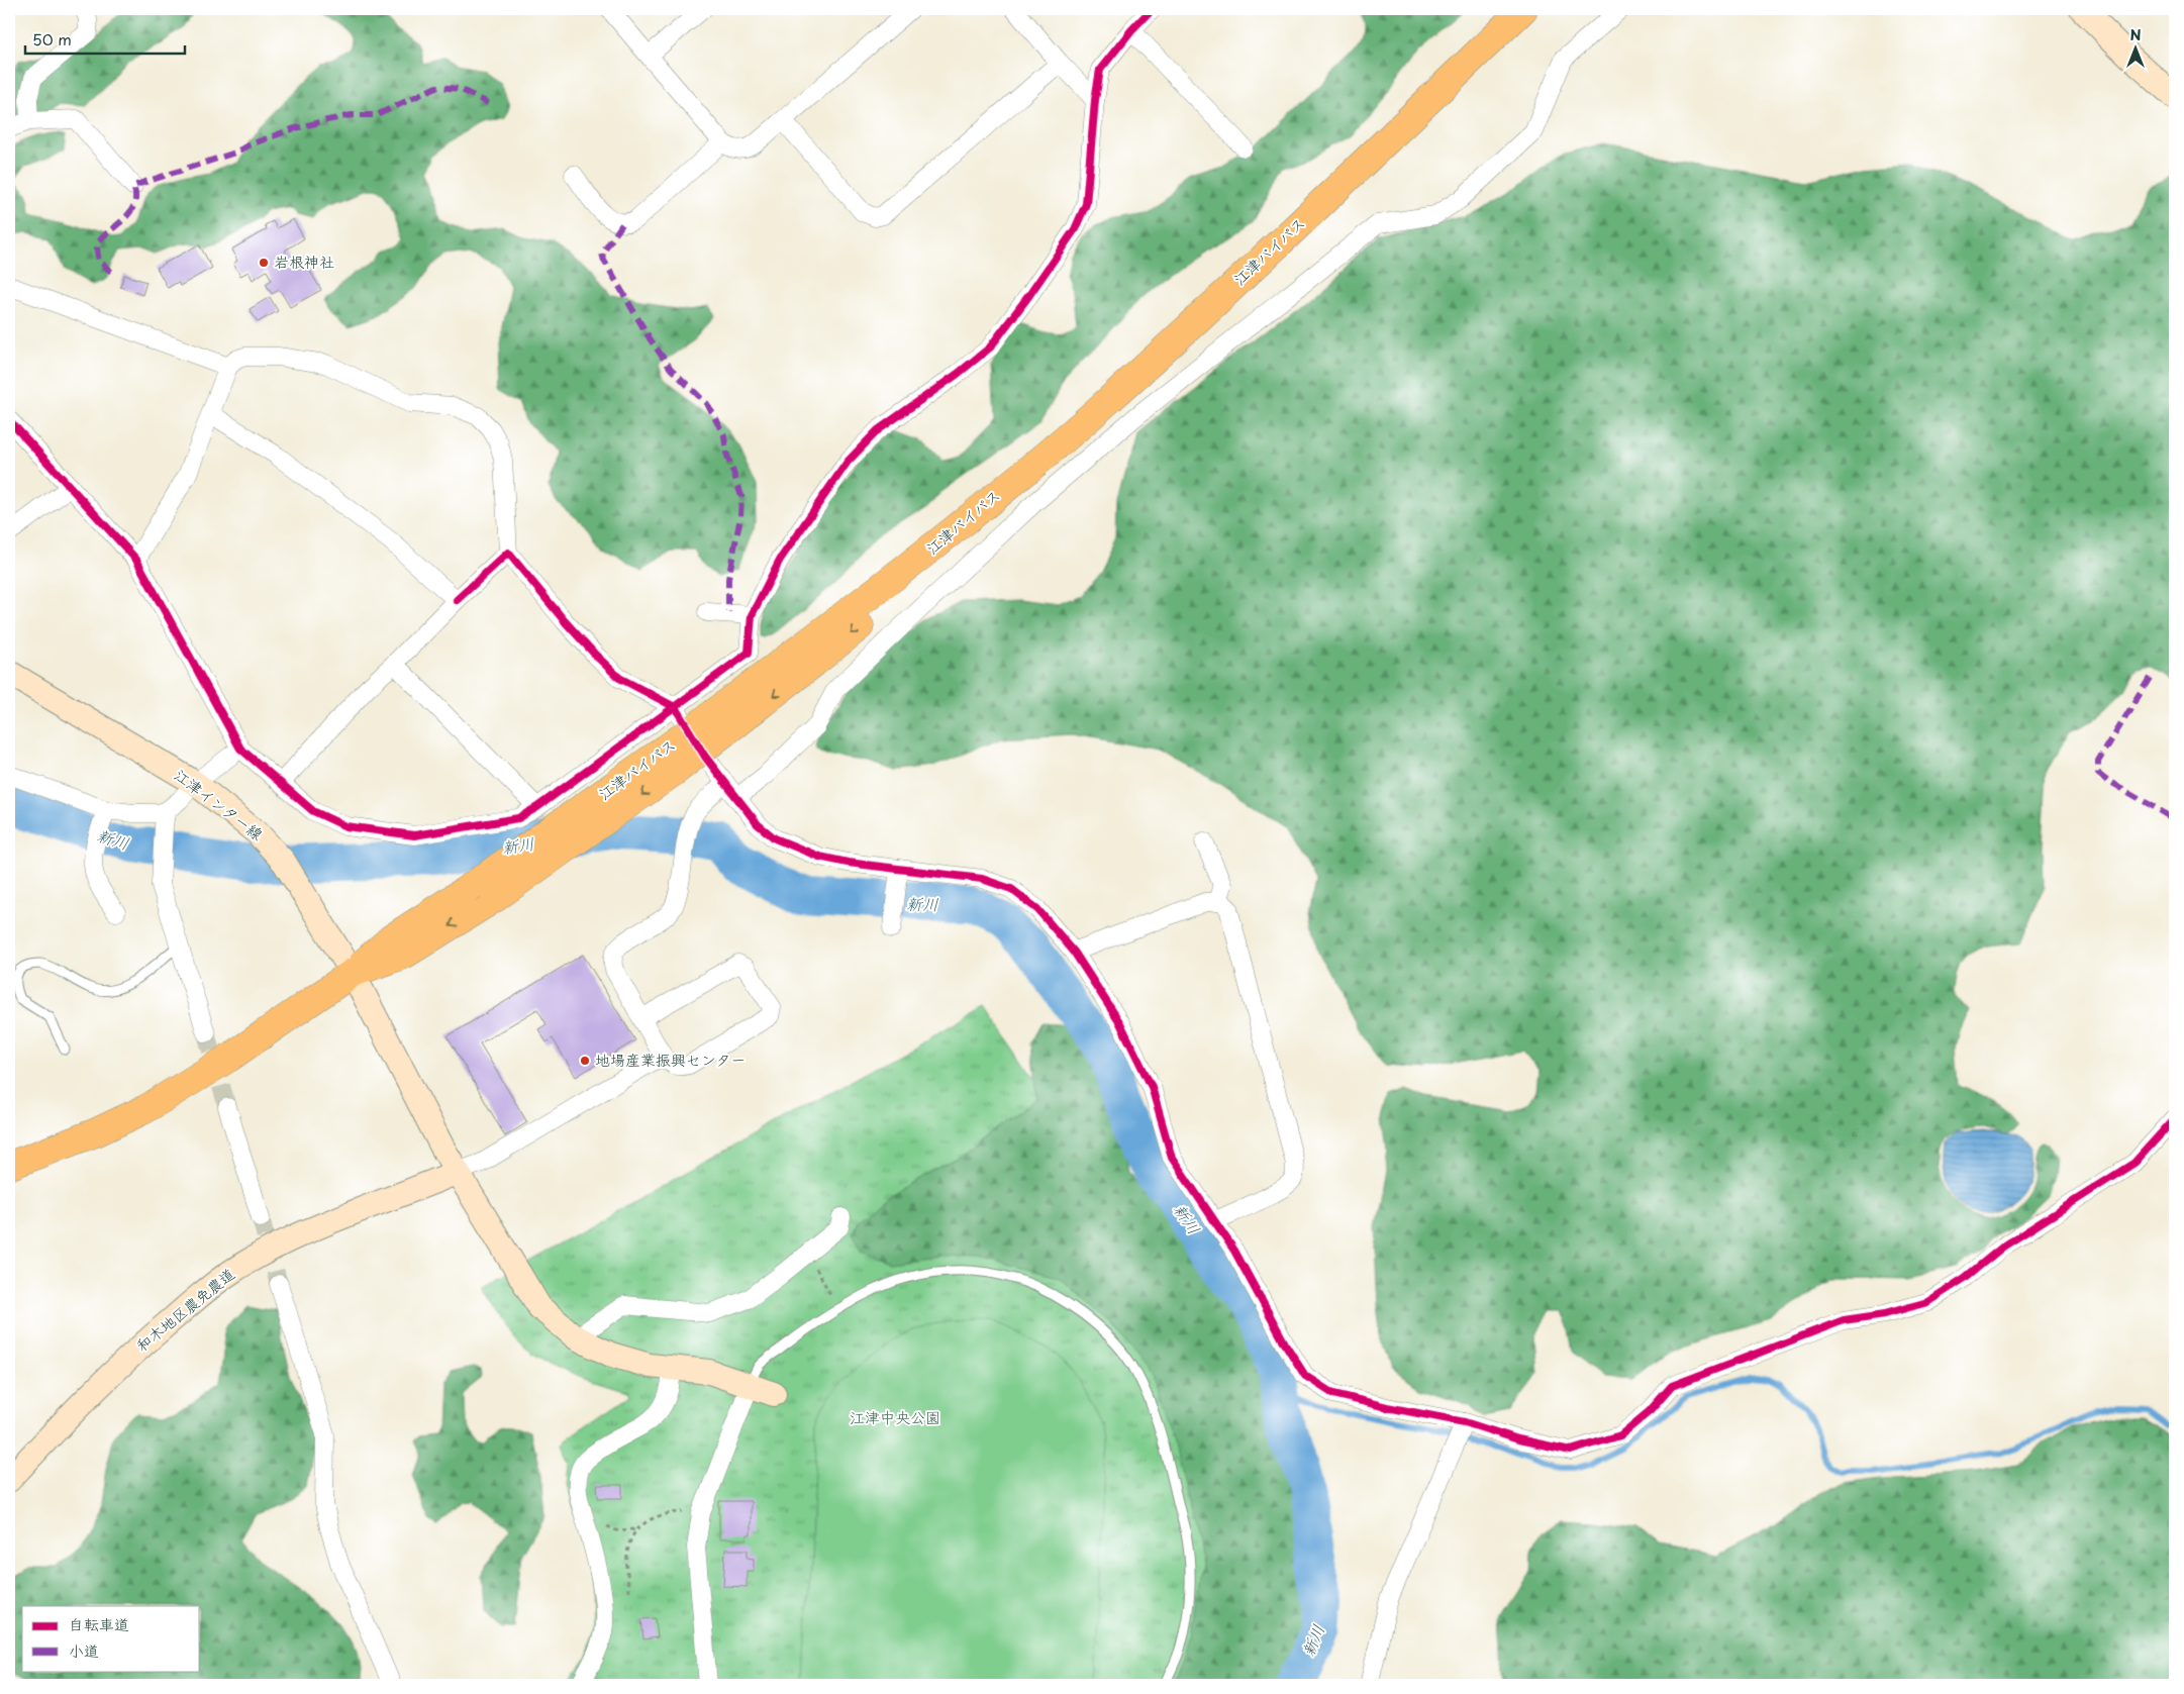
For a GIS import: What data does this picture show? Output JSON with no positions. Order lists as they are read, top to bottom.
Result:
{
  "streets": {
    "highway": ["江津バイパス"],
    "street": ["江津インター線", "和木地区農免農道"]
  },
  "crossings": [
    ["江津バイパス", "江津インター線"],
    ["江津インター線", "和木地区農免農道"]
  ],
  "water": ["新川"],
  "parks": ["江津中央公園"],
  "places": ["岩根神社", "地場産業振興センター"],
  "legend": ["自転車道", "小道"],
  "scale_bar": "50 m",
  "north": "top"
}
